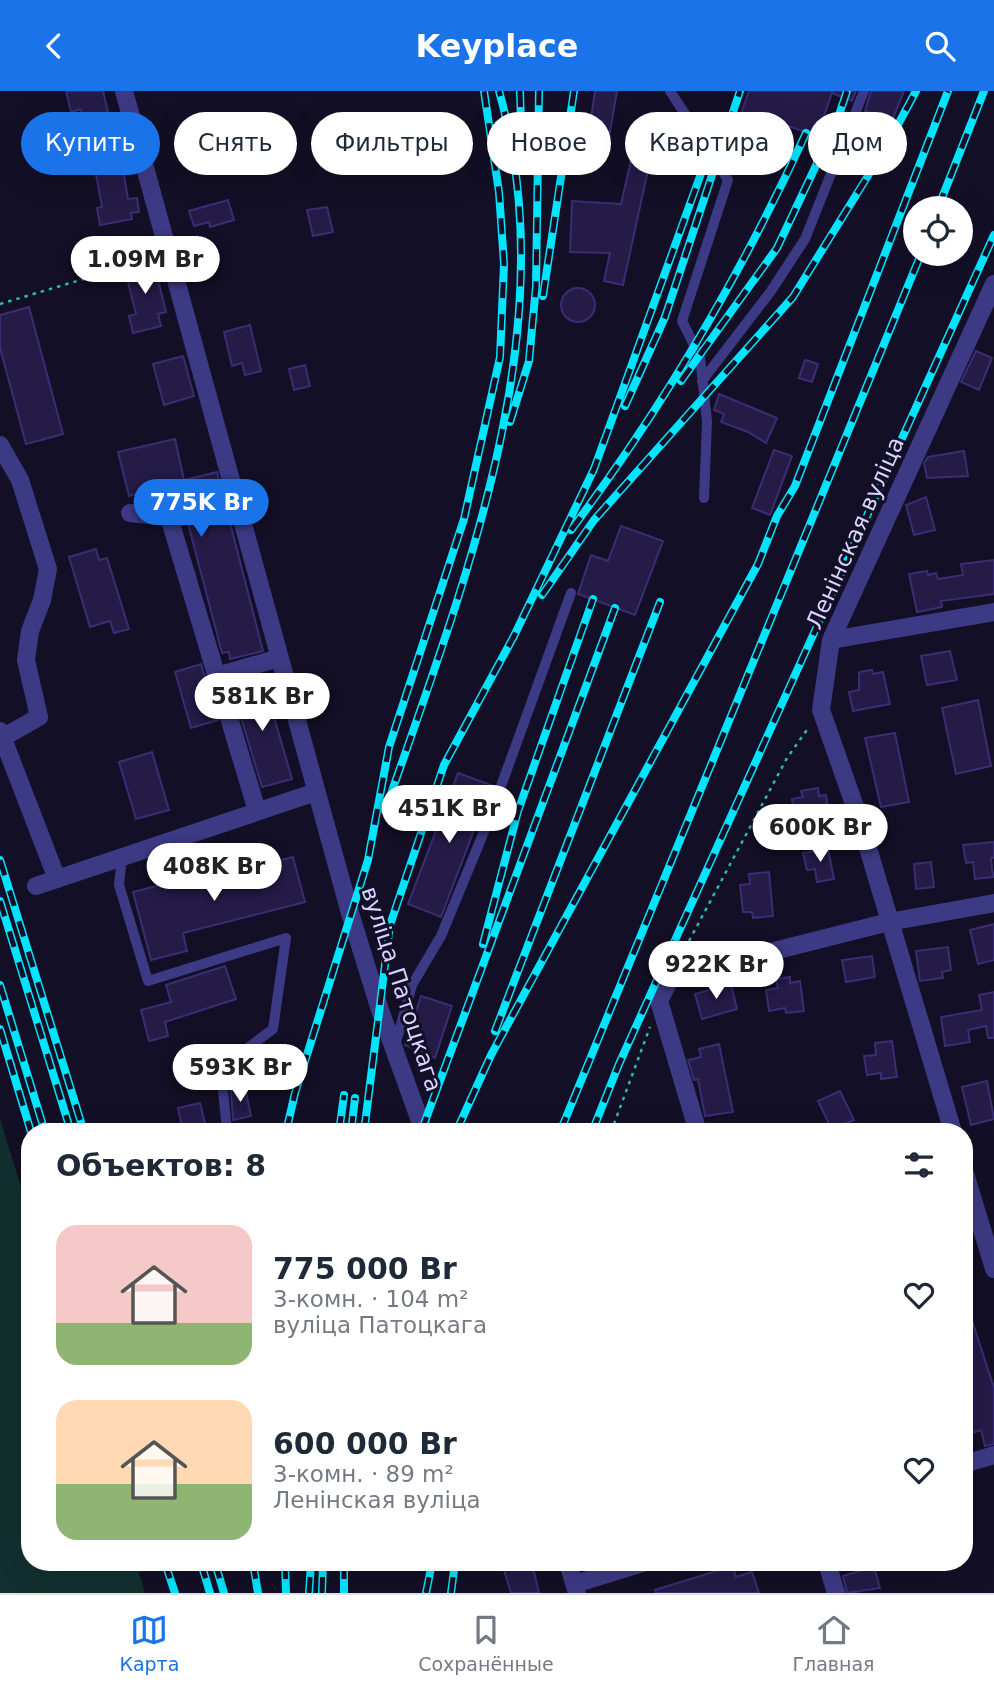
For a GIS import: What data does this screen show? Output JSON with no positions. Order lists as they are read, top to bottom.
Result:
{
  "streets": {
    "street": ["Ленінская вуліца", "вуліца Патоцкага"]
  },
  "page": {
    "header": "Keyplace",
    "chip": [
      "Купить",
      "Снять",
      "Фильтры",
      "Новое",
      "Квартира",
      "Дом"
    ],
    "price": [
      "1.09M Br",
      "775K Br",
      "581K Br",
      "451K Br",
      "600K Br",
      "408K Br",
      "922K Br",
      "593K Br"
    ],
    "heading": "Объектов: 8",
    "list": [
      {
        "name": "775 000 Br",
        "note": "3-комн. · 104 m² · вуліца Патоцкага"
      },
      {
        "name": "600 000 Br",
        "note": "3-комн. · 89 m² · Ленінская вуліца"
      }
    ],
    "tabs": ["Карта", "Сохранённые", "Главная"]
  }
}
